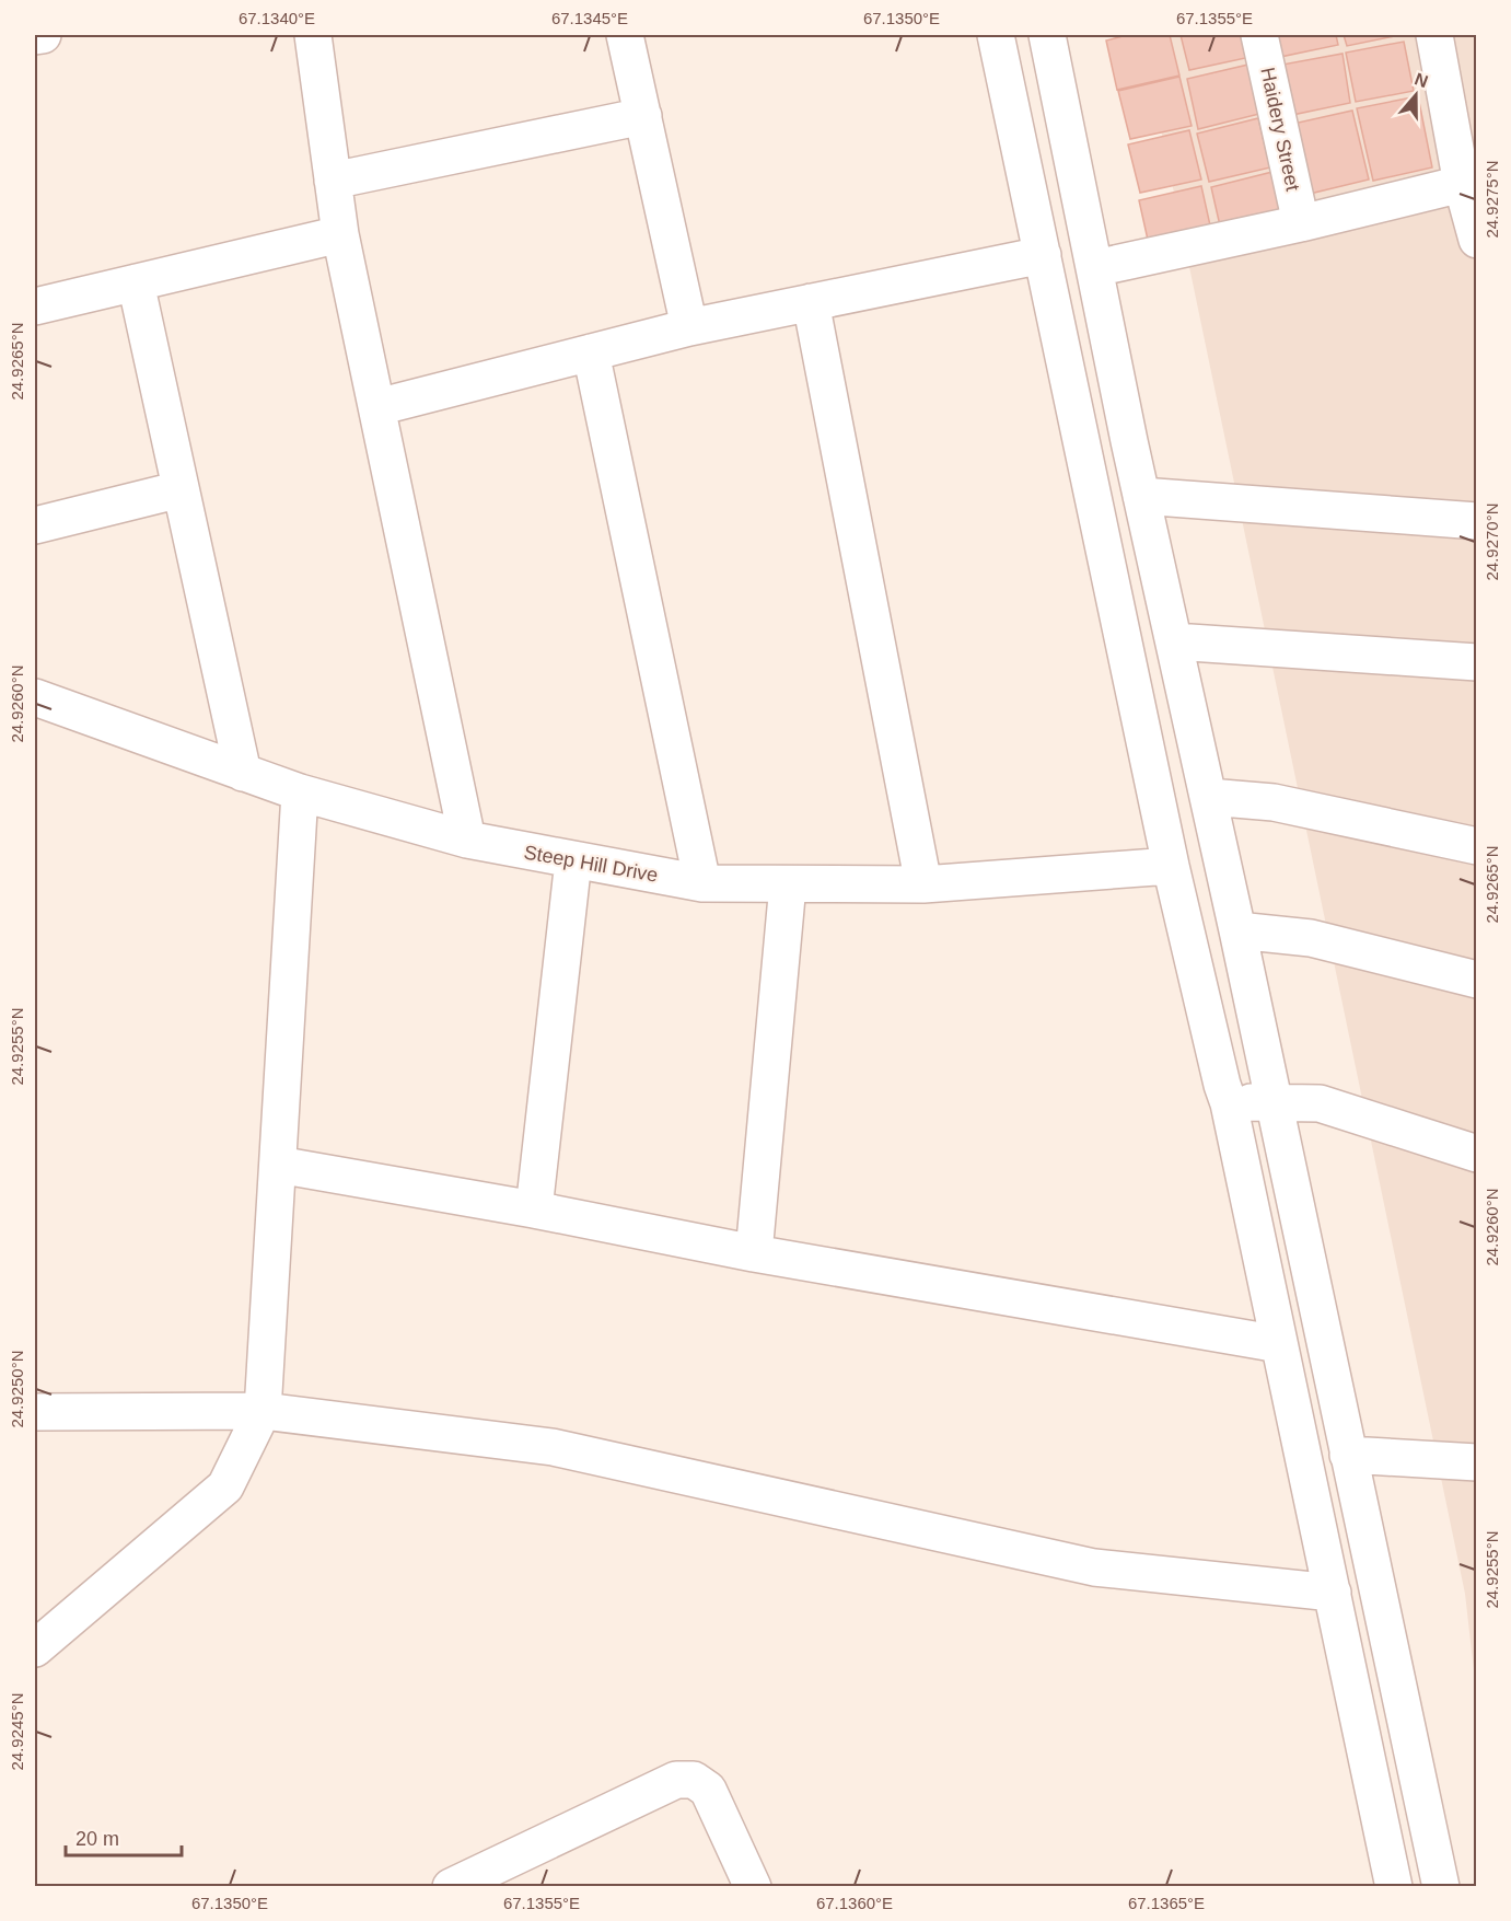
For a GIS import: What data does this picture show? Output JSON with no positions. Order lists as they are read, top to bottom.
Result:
{
  "streets": {
    "street": ["Haidery Street", "Steep Hill Drive"]
  },
  "scale_bar": "20 m",
  "north": "top",
  "coordinates": [
    "67.1340°E",
    "67.1345°E",
    "67.1350°E",
    "67.1355°E",
    "24.9275°N",
    "24.9265°N",
    "24.9270°N",
    "24.9260°N",
    "24.9255°N",
    "24.9250°N",
    "24.9245°N",
    "67.1360°E",
    "67.1365°E"
  ]
}
